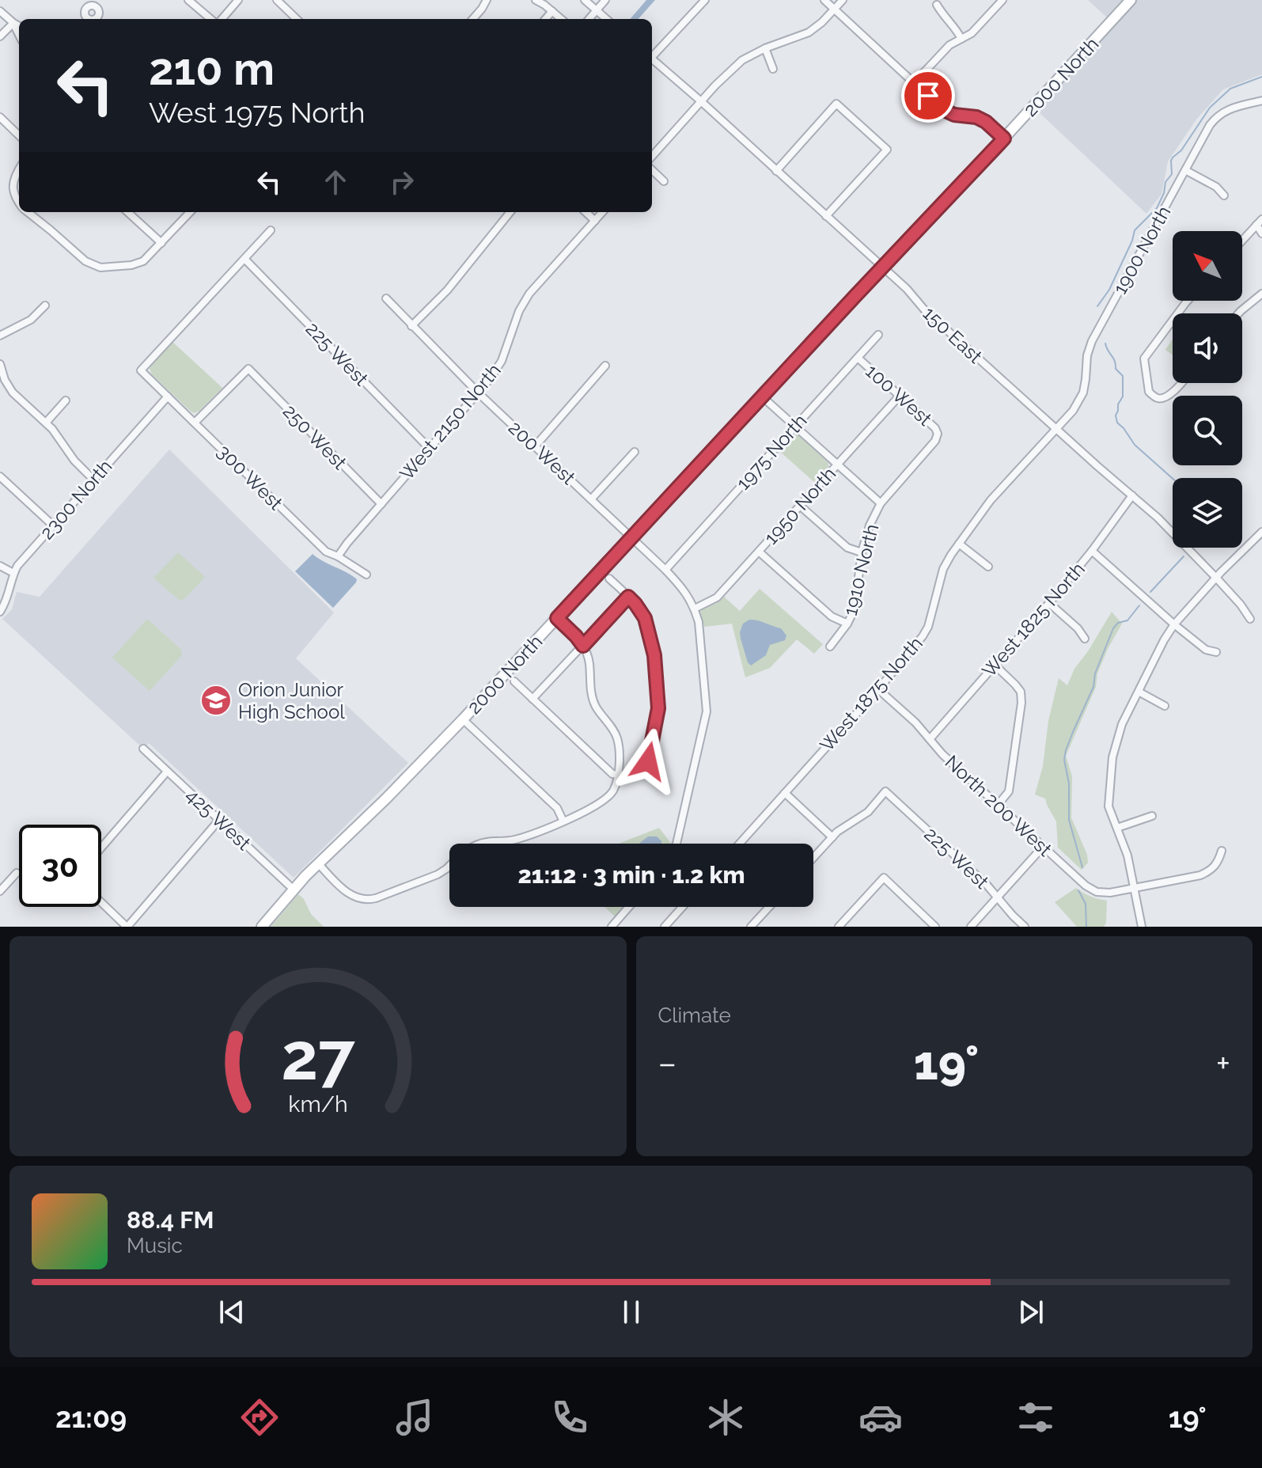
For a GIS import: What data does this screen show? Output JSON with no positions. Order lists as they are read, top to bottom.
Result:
{
  "streets": {
    "street": [
      "2000 North",
      "1900 North",
      "150 East",
      "225 West",
      "100 West",
      "West 2150 North",
      "250 West",
      "1975 North",
      "200 West",
      "300 West",
      "2300 North",
      "1950 North",
      "1910 North",
      "West 1825 North",
      "West 1875 North",
      "North 200 West",
      "425 West"
    ]
  },
  "crossings": [
    ["2000 North", "150 East"],
    ["2000 North", "200 West"],
    ["2000 North", "425 West"],
    ["1900 North", "150 East"],
    ["1900 North", "West 1875 North"],
    ["150 East", "West 1825 North"],
    ["150 East", "West 1875 North"],
    ["225 West", "West 2150 North"],
    ["225 West", "300 West"],
    ["100 West", "1975 North"],
    ["100 West", "1950 North"],
    ["100 West", "1910 North"],
    ["West 2150 North", "250 West"],
    ["West 2150 North", "200 West"],
    ["West 2150 North", "300 West"],
    ["250 West", "300 West"],
    ["1975 North", "200 West"],
    ["200 West", "1950 North"],
    ["300 West", "2300 North"],
    ["West 1825 North", "North 200 West"],
    ["West 1875 North", "North 200 West"]
  ],
  "places": {
    "school or university": ["Orion Junior High School"]
  },
  "north": "top left",
  "page": {
    "turn": ["210 m", "West 1975 North"],
    "limit": "30",
    "trip": "21:12 · 3 min · 1.2 km",
    "tile": "Climate",
    "heat": ["−", "19°", "+"],
    "song": ["88.4 FM", "Music"],
    "tabs": ["21:09", "19°"],
    "gauge": ["27", "km/h"]
  }
}
